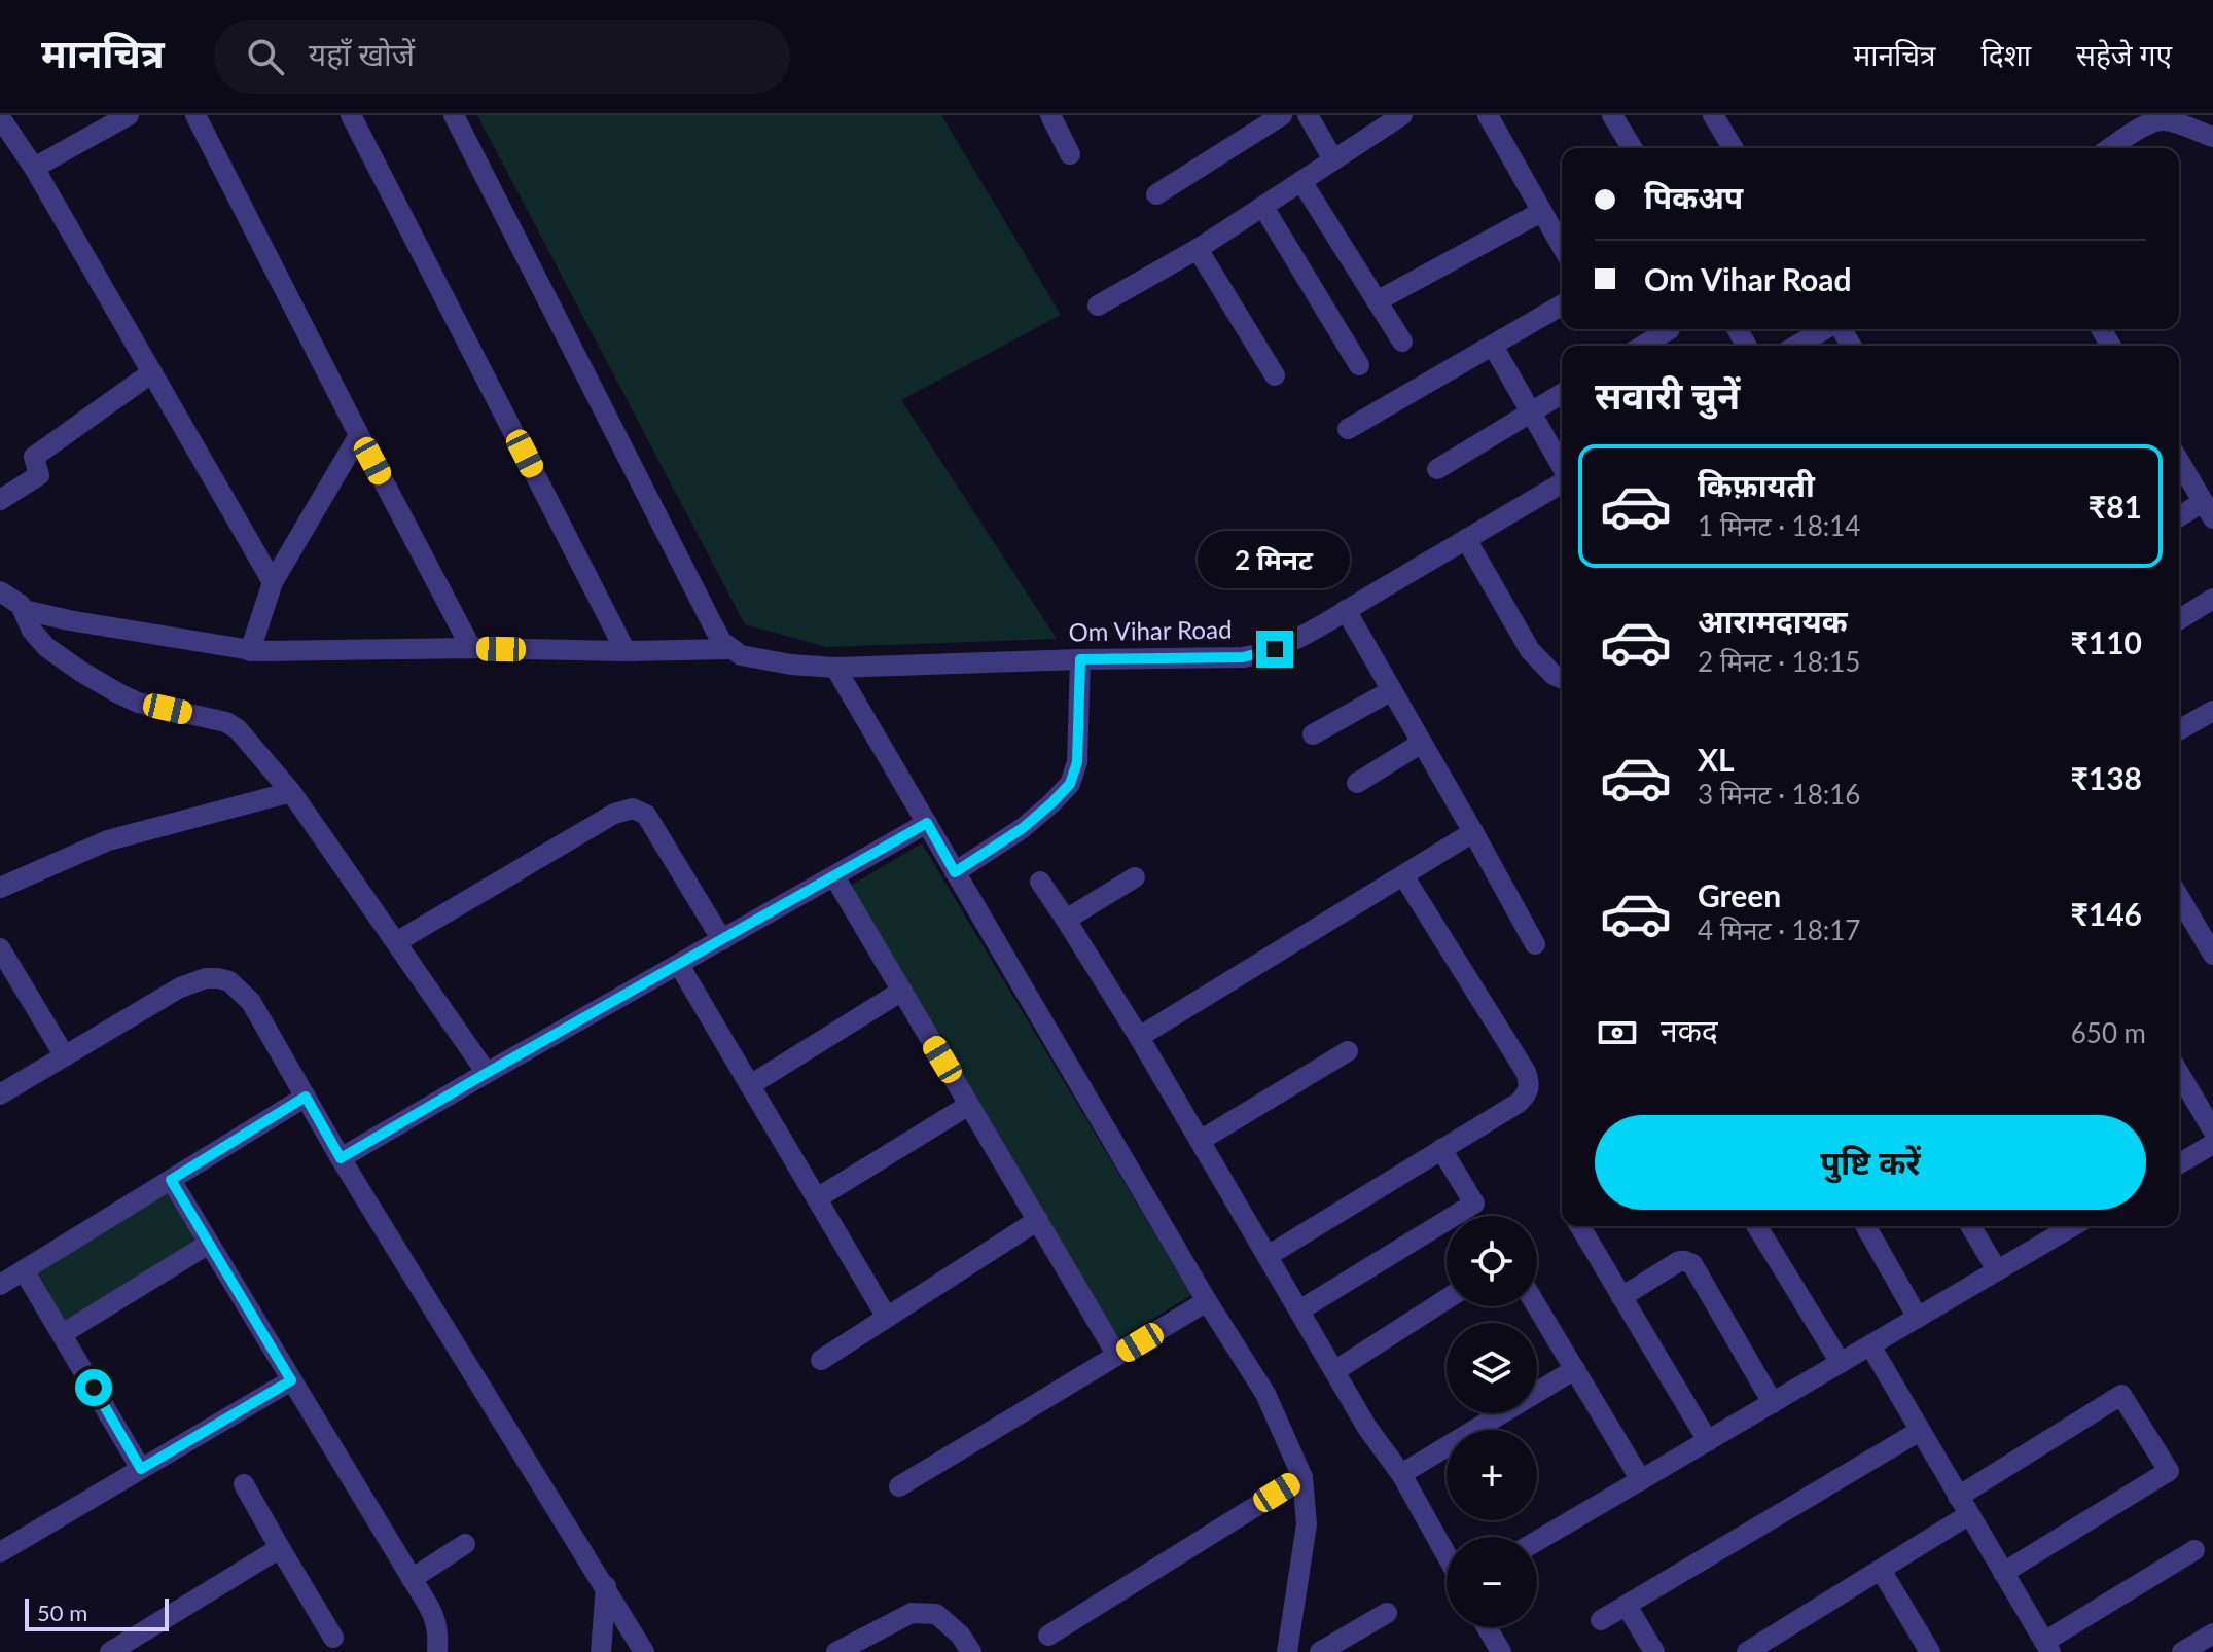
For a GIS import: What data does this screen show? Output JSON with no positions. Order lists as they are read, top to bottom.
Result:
{
  "streets": {
    "street": ["Om Vihar Road"]
  },
  "scale_bar": "50 m",
  "page": {
    "header": "मानचित्र",
    "search": "यहाँ खोजें",
    "nav": ["मानचित्र", "दिशा", "सहेजे गए"],
    "banner": ["पिकअप", "Om Vihar Road"],
    "heading": "सवारी चुनें",
    "list": [
      {
        "name": "किफ़ायती",
        "note": "1 मिनट · 18:14",
        "value": "₹81"
      },
      {
        "name": "आरामदायक",
        "note": "2 मिनट · 18:15",
        "value": "₹110"
      },
      {
        "name": "XL",
        "note": "3 मिनट · 18:16",
        "value": "₹138"
      },
      {
        "name": "Green",
        "note": "4 मिनट · 18:17",
        "value": "₹146"
      }
    ],
    "bubble": "2 मिनट",
    "pay": ["नकद", "650 m"],
    "buttons": "पुष्टि करें",
    "map_buttons": ["+", "−"],
    "scale": "50 m"
  }
}
